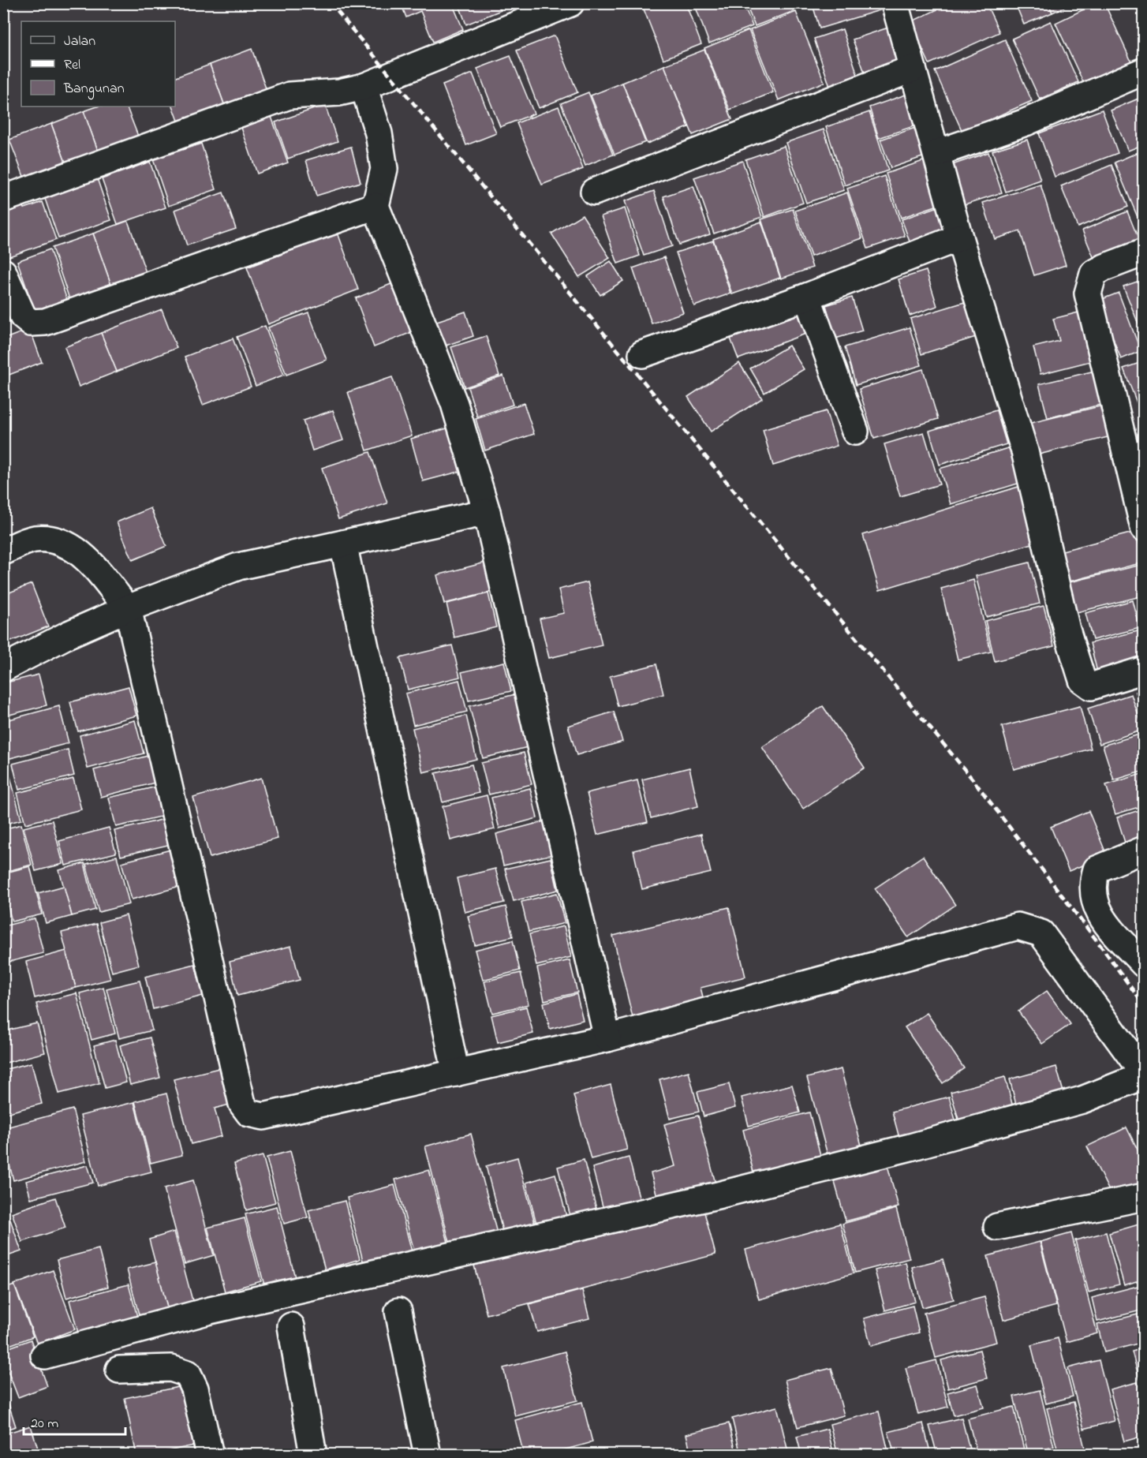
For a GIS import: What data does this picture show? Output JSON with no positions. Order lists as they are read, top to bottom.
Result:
{
  "legend": ["Jalan", "Rel", "Bangunan"],
  "scale_bar": "20 m"
}
